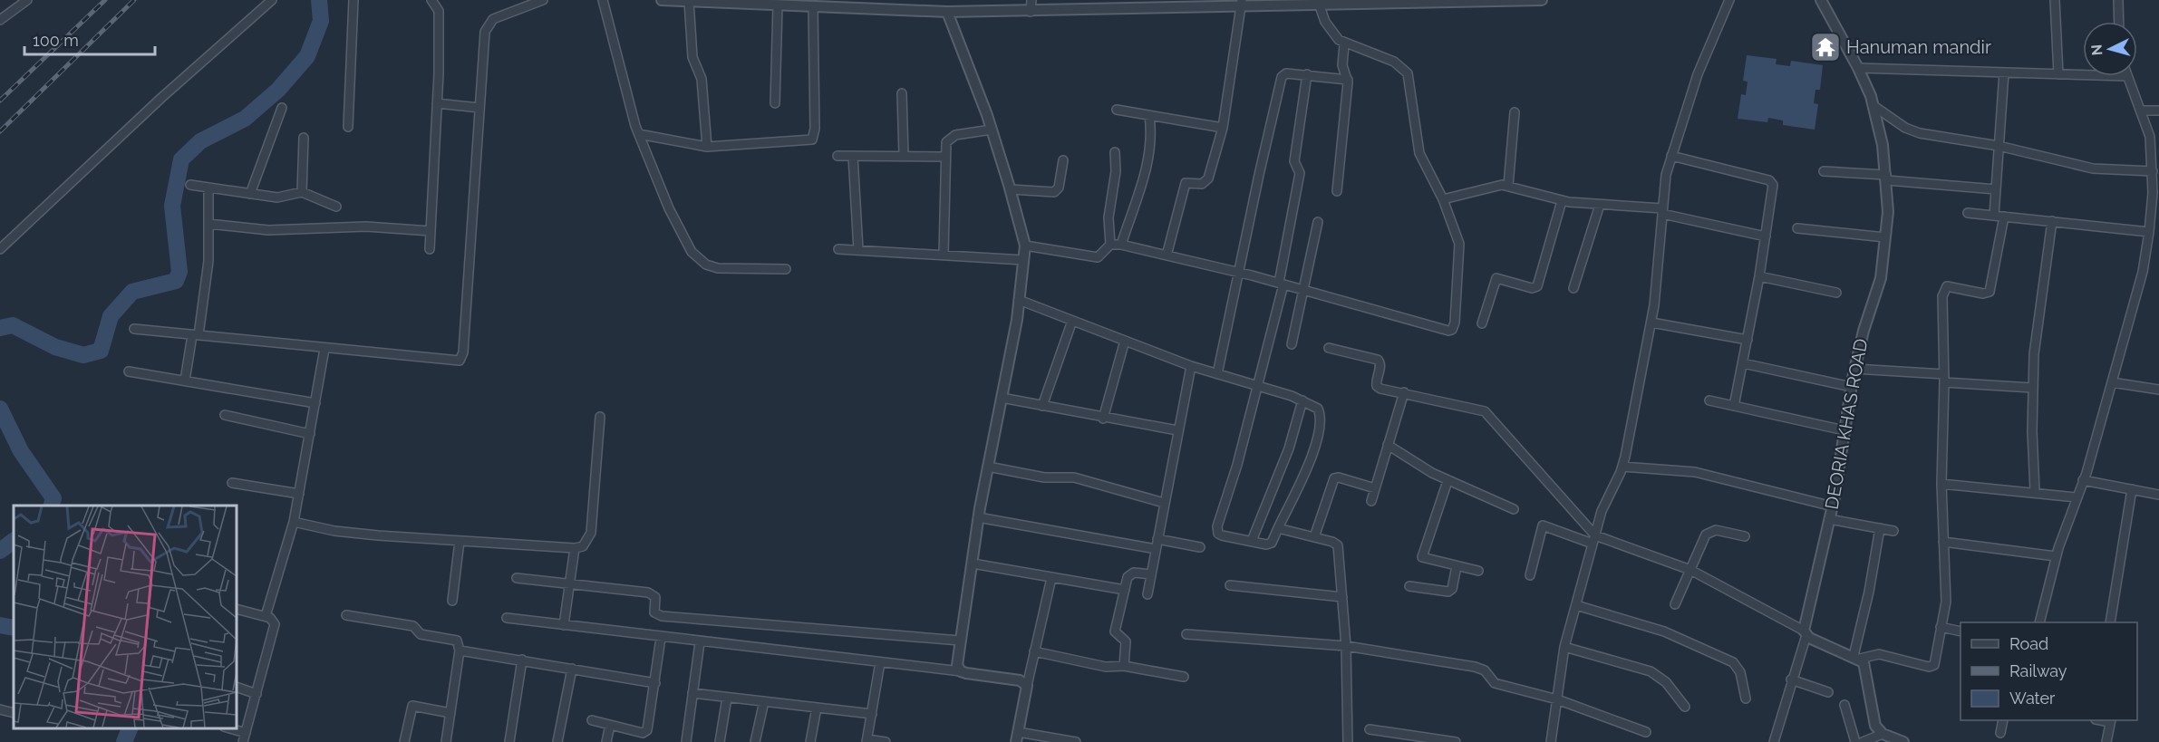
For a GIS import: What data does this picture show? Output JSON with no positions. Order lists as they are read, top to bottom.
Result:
{
  "streets": {
    "street": ["DEORIA KHAS ROAD"]
  },
  "places": {
    "temple": ["Hanuman mandir"]
  },
  "legend": ["Road", "Railway", "Water"],
  "scale_bar": "100 m",
  "north": "left"
}
